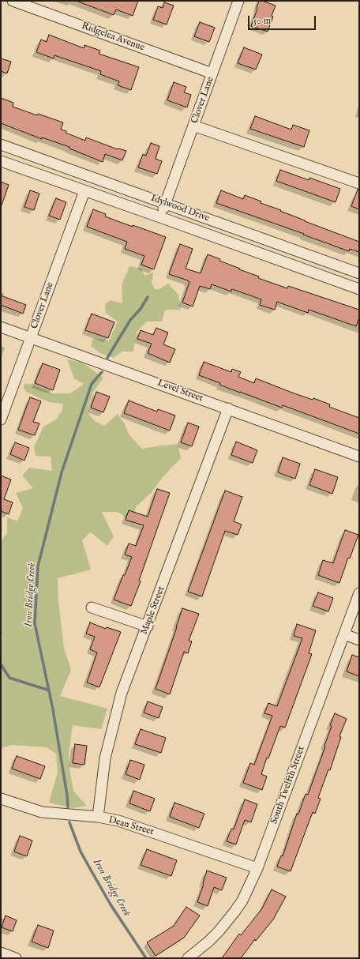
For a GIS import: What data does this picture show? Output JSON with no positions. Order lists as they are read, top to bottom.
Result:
{
  "streets": {
    "street": [
      "Ridgelea Avenue",
      "Clover Lane",
      "Idylwood Drive",
      "Level Street",
      "Maple Street",
      "South Twelfth Street",
      "Dean Street"
    ]
  },
  "crossings": [
    ["Ridgelea Avenue", "Clover Lane"],
    ["Clover Lane", "Idylwood Drive"],
    ["Clover Lane", "Level Street"],
    ["Level Street", "Maple Street"],
    ["Maple Street", "Dean Street"],
    ["South Twelfth Street", "Dean Street"]
  ],
  "water": ["Iron Bridge Creek"],
  "scale_bar": "50 m"
}
